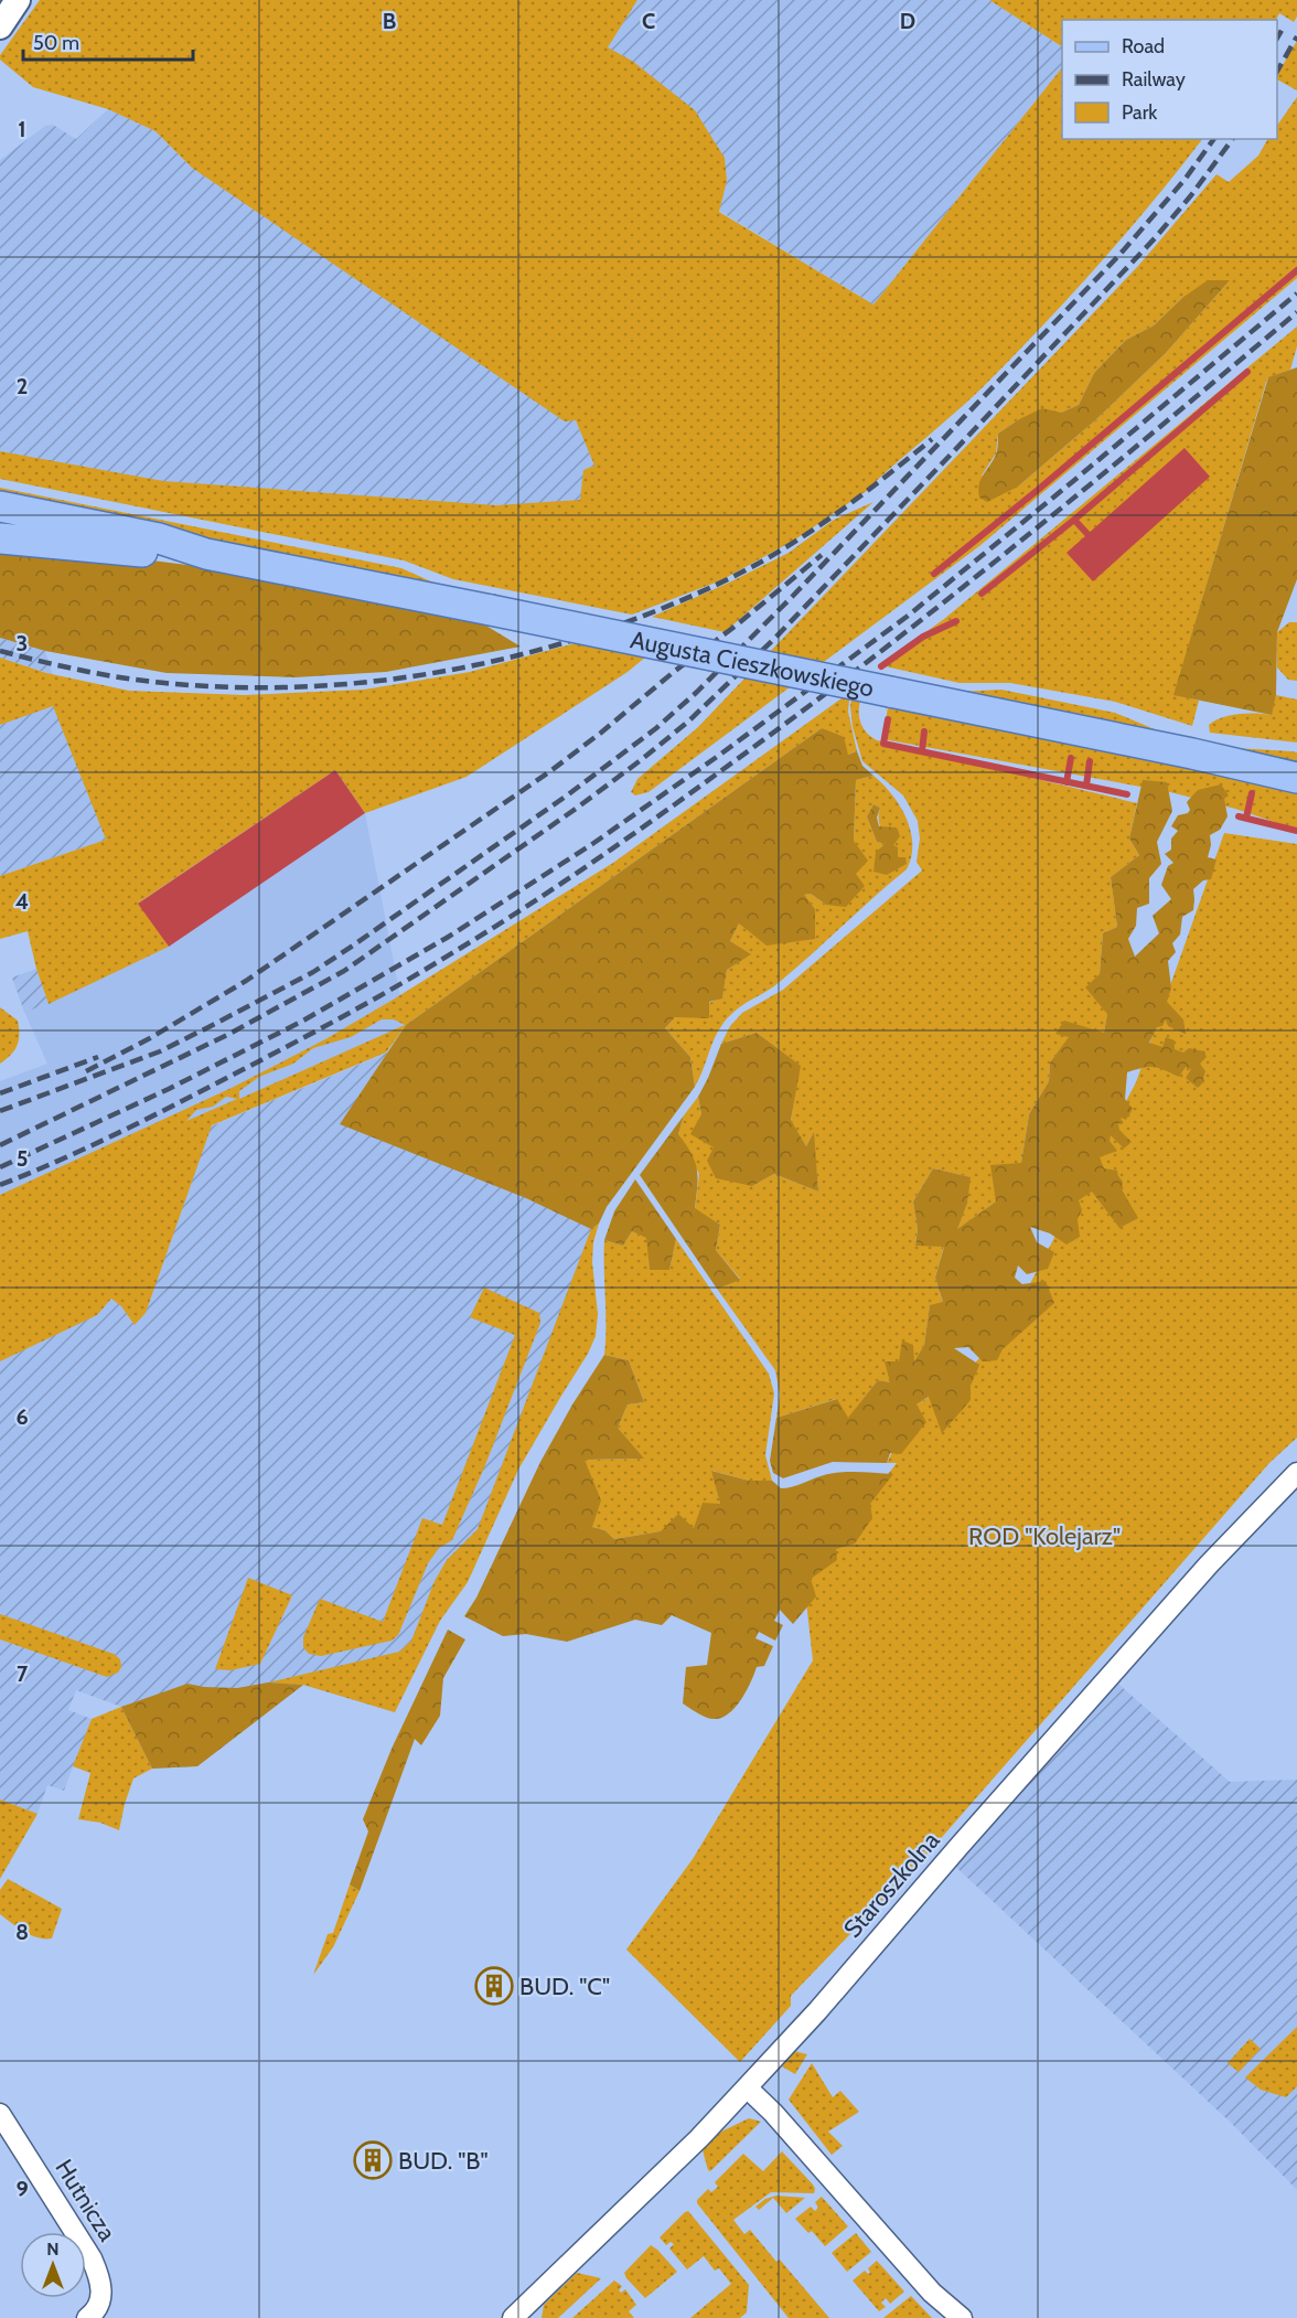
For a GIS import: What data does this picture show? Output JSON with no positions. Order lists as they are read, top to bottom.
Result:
{
  "streets": {
    "main road": ["Augusta Cieszkowskiego"],
    "street": ["Staroszkolna", "Hutnicza"]
  },
  "parks": ["ROD \"Kolejarz\""],
  "places": {
    "building": ["BUD. \"C\"", "BUD. \"B\""]
  },
  "legend": ["Road", "Railway", "Park"],
  "scale_bar": "50 m",
  "north": "top",
  "grid": {
    "columns": ["B", "C", "D"],
    "rows": [
      "1",
      "2",
      "3",
      "4",
      "5",
      "6",
      "7",
      "8",
      "9"
    ]
  }
}
